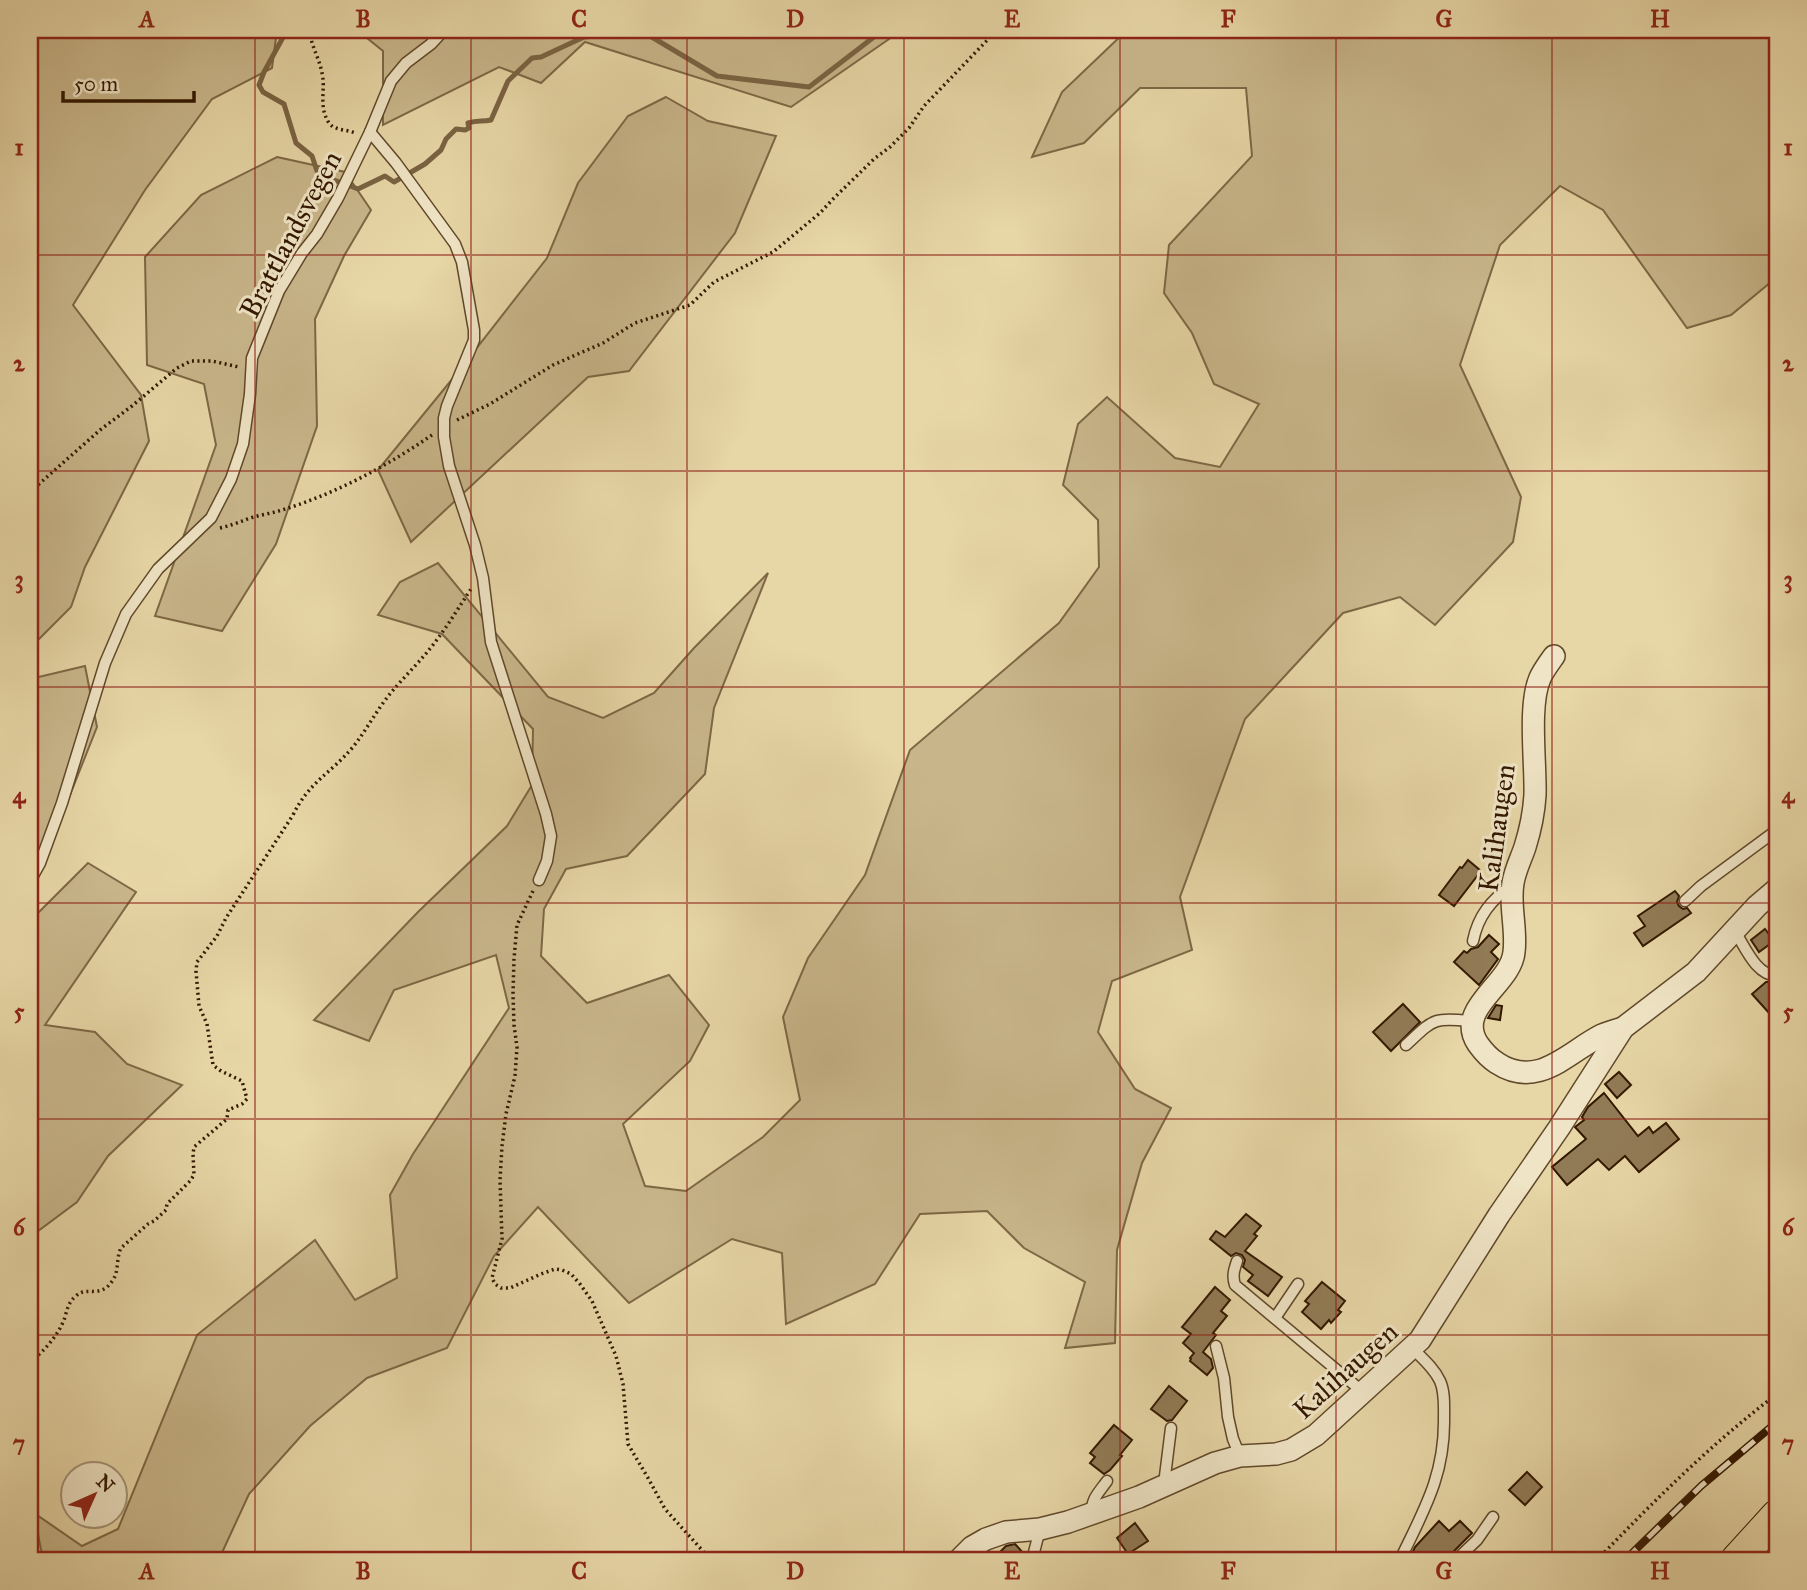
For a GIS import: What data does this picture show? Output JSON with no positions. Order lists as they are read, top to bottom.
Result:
{
  "streets": {
    "street": ["Kalihaugen"],
    "lane": ["Brattlandsvegen"]
  },
  "scale_bar": "50 m",
  "north": "top right",
  "grid": {
    "columns": [
      "A",
      "B",
      "C",
      "D",
      "E",
      "F",
      "G",
      "H"
    ],
    "rows": [
      "1",
      "2",
      "3",
      "4",
      "5",
      "6",
      "7"
    ]
  }
}
